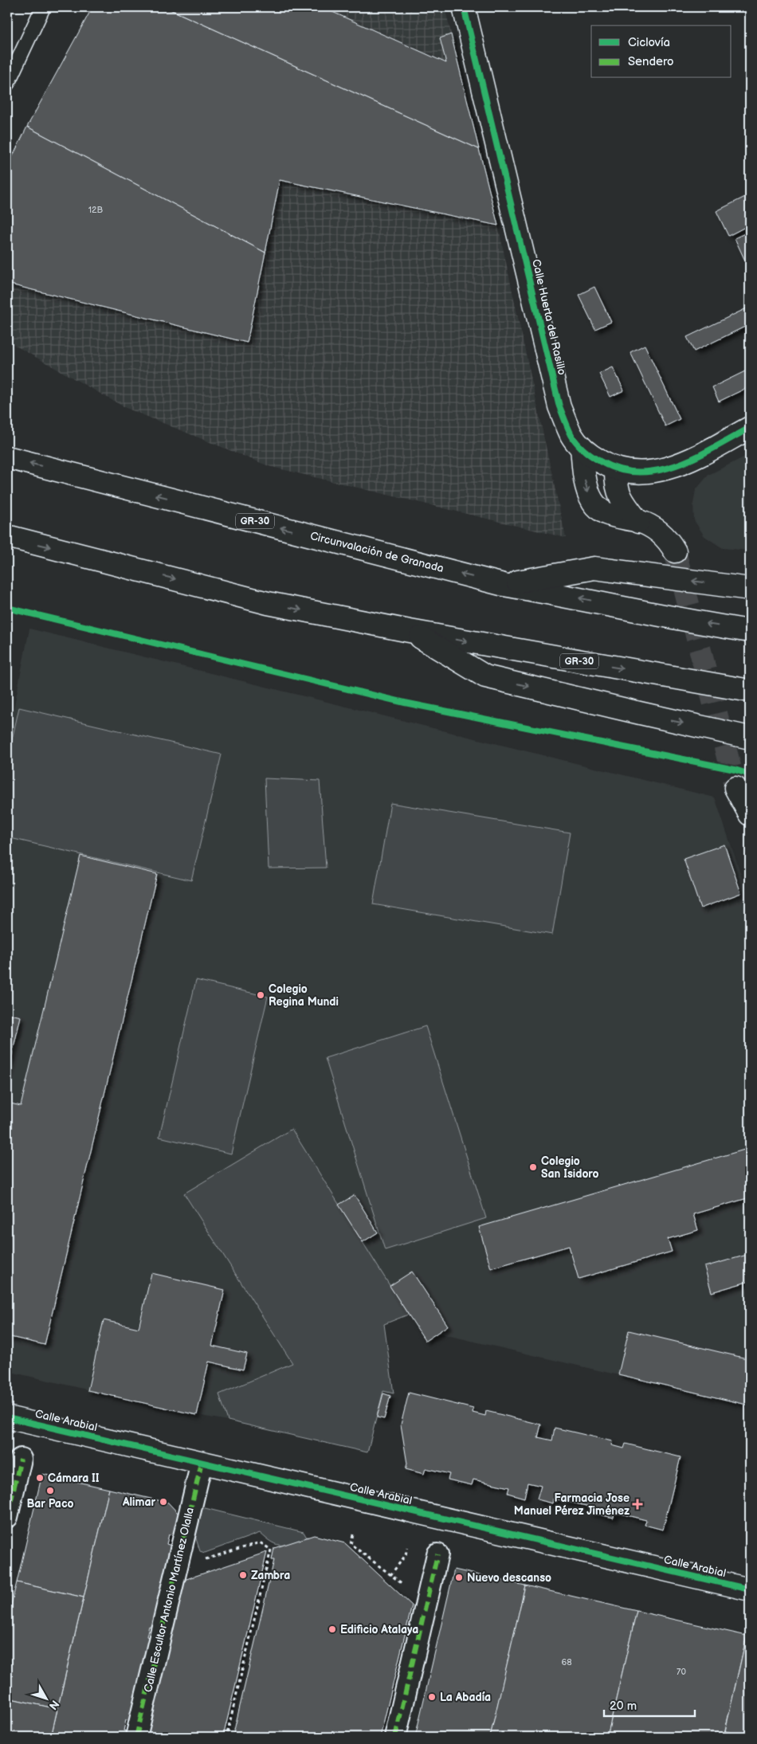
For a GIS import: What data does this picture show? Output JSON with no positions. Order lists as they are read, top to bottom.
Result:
{
  "streets": {
    "main road": [
      "Calle Huerta del Rasillo",
      "GR-30",
      "Circunvalación de Granada",
      "Calle Arabial"
    ],
    "street": ["Calle Escultor Antonio Martínez Olalla"]
  },
  "crossings": [
    ["Calle Arabial", "Calle Escultor Antonio Martínez Olalla"]
  ],
  "places": {
    "other": [
      "Colegio Regina Mundi",
      "Colegio San Isidoro",
      "Cámara II",
      "Bar Paco",
      "Alimar",
      "Zambra",
      "Nuevo descanso",
      "Edificio Atalaya",
      "La Abadía"
    ],
    "health": ["Farmacia Jose Manuel Pérez Jiménez"]
  },
  "house_numbers": ["12B", "68", "70"],
  "legend": ["Ciclovía", "Sendero"],
  "scale_bar": "20 m",
  "north": "bottom right"
}
